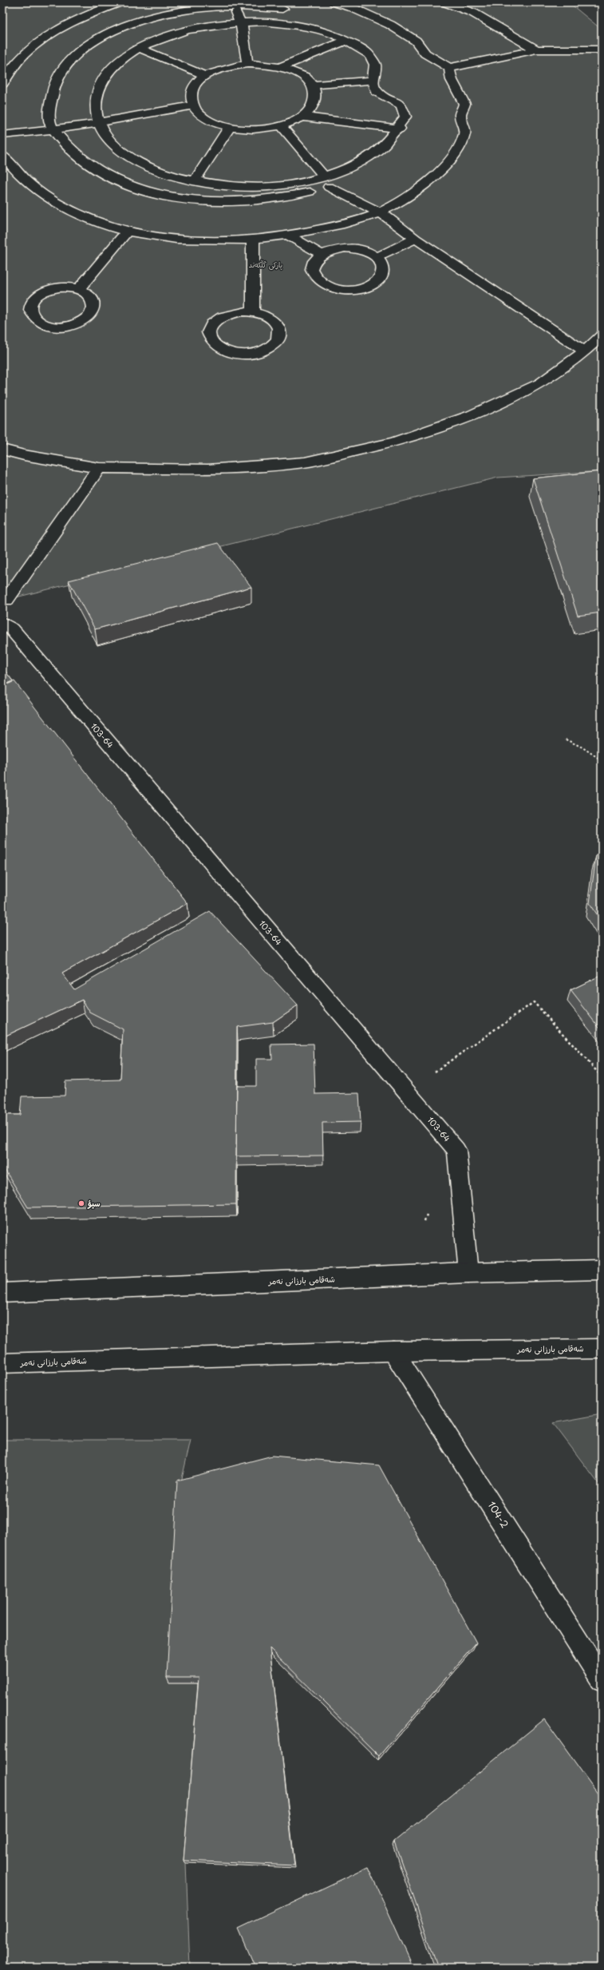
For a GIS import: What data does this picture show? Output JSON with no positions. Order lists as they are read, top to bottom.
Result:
{
  "streets": {
    "street": ["103-64", "شەقامی بارزانی نەمر", "104-2"]
  },
  "crossings": [
    ["103-64", "شەقامی بارزانی نەمر"],
    ["شەقامی بارزانی نەمر", "104-2"]
  ],
  "parks": ["پارکی گڵکەند"],
  "places": ["سيؤ"]
}
